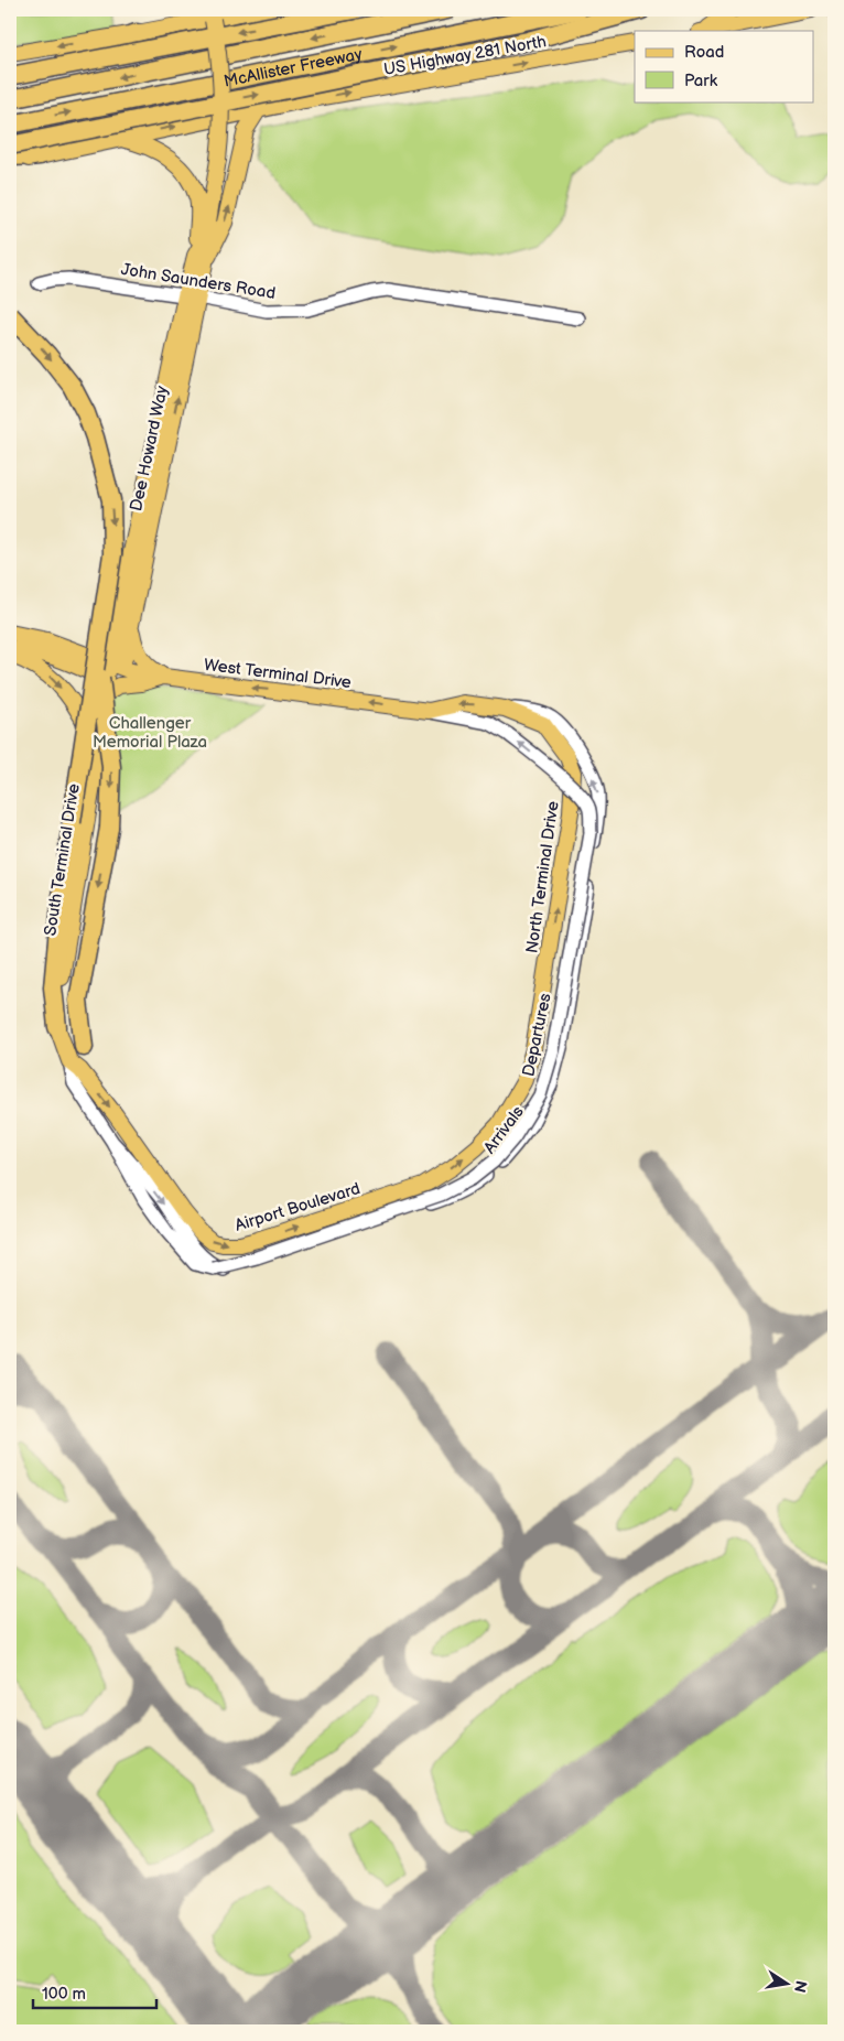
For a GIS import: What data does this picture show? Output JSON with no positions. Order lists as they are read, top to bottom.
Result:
{
  "streets": {
    "highway": ["McAllister Freeway"],
    "main road": [
      "US Highway 281 North",
      "Dee Howard Way",
      "West Terminal Drive",
      "South Terminal Drive",
      "North Terminal Drive",
      "Airport Boulevard"
    ],
    "street": ["John Saunders Road", "Departures", "Arrivals"]
  },
  "crossings": [
    ["John Saunders Road", "Dee Howard Way"],
    ["Dee Howard Way", "West Terminal Drive"],
    ["Dee Howard Way", "South Terminal Drive"],
    ["West Terminal Drive", "South Terminal Drive"],
    ["West Terminal Drive", "North Terminal Drive"],
    ["West Terminal Drive", "Departures"],
    ["South Terminal Drive", "Airport Boulevard"],
    ["North Terminal Drive", "Departures"],
    ["North Terminal Drive", "Arrivals"],
    ["North Terminal Drive", "Airport Boulevard"],
    ["Departures", "Arrivals"]
  ],
  "one_way": ["West Terminal Drive", "Airport Boulevard"],
  "parks": ["Challenger Memorial Plaza"],
  "legend": ["Road", "Park"],
  "scale_bar": "100 m",
  "north": "right"
}
